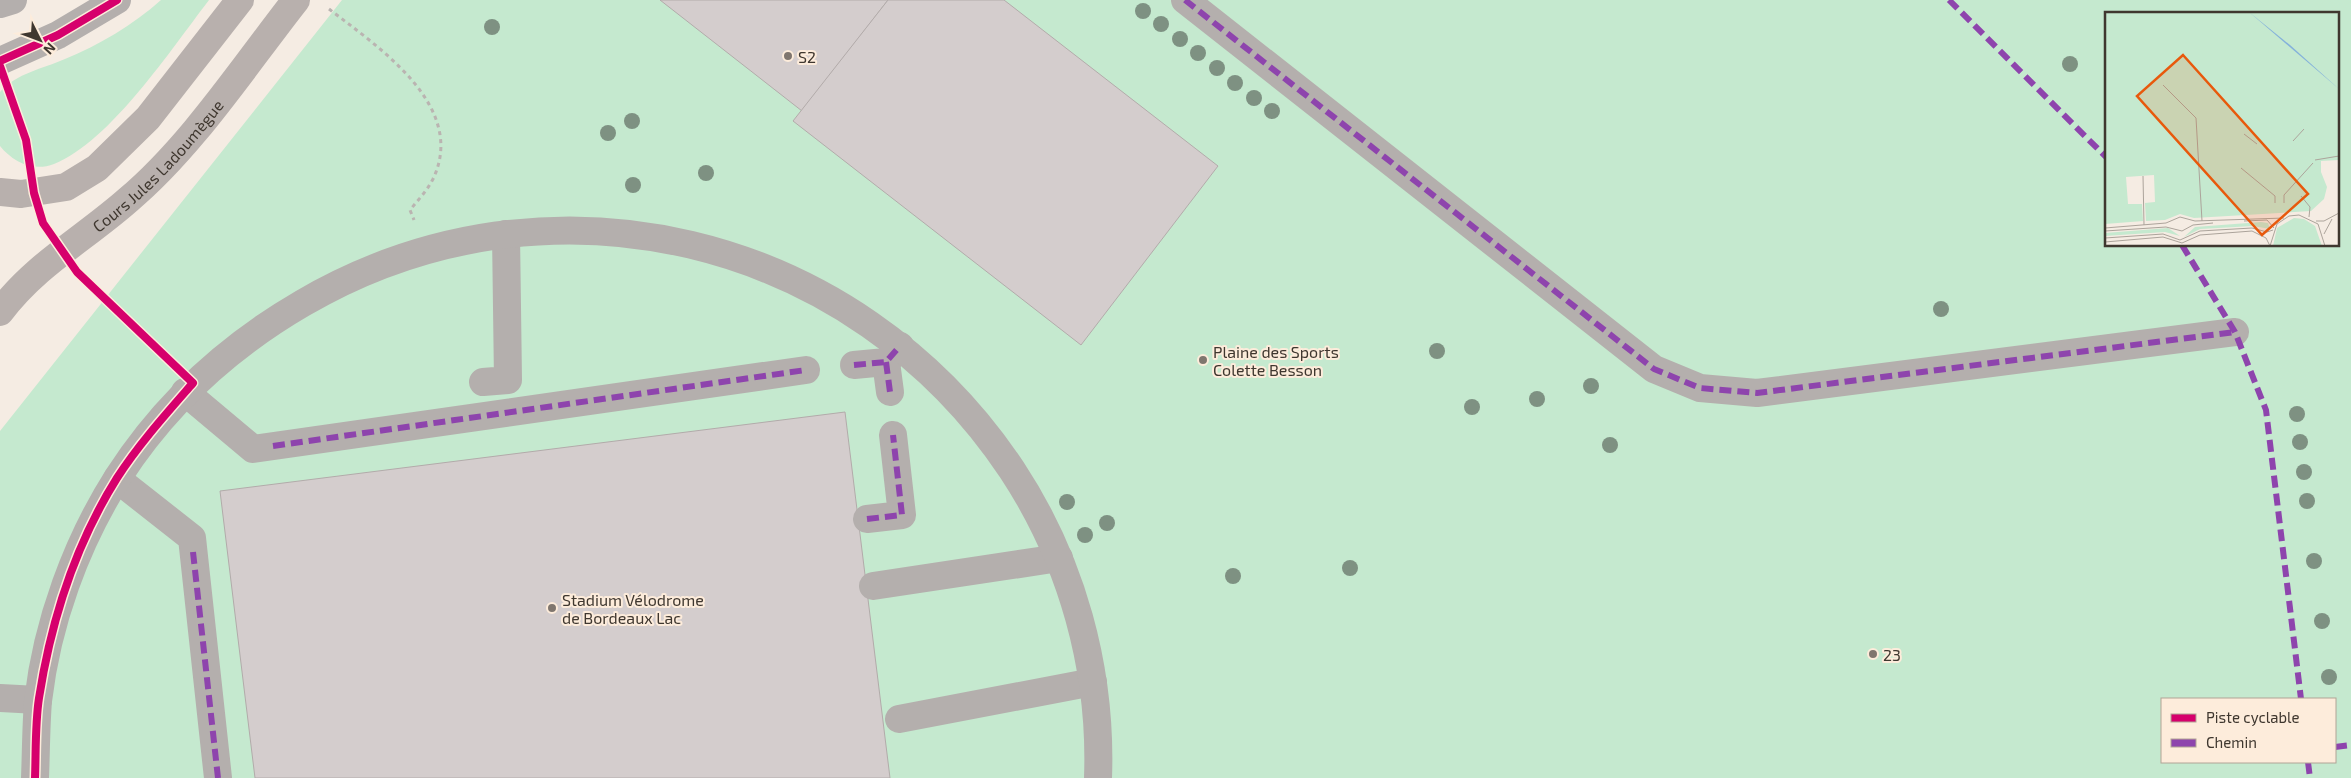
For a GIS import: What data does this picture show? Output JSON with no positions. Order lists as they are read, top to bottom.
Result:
{
  "streets": {
    "main road": ["Cours Jules Ladoumègue"]
  },
  "places": [
    "S2",
    "Plaine des Sports Colette Besson",
    "Stadium Vélodrome de Bordeaux Lac",
    "23"
  ],
  "legend": ["Piste cyclable", "Chemin"],
  "north": "bottom right"
}
